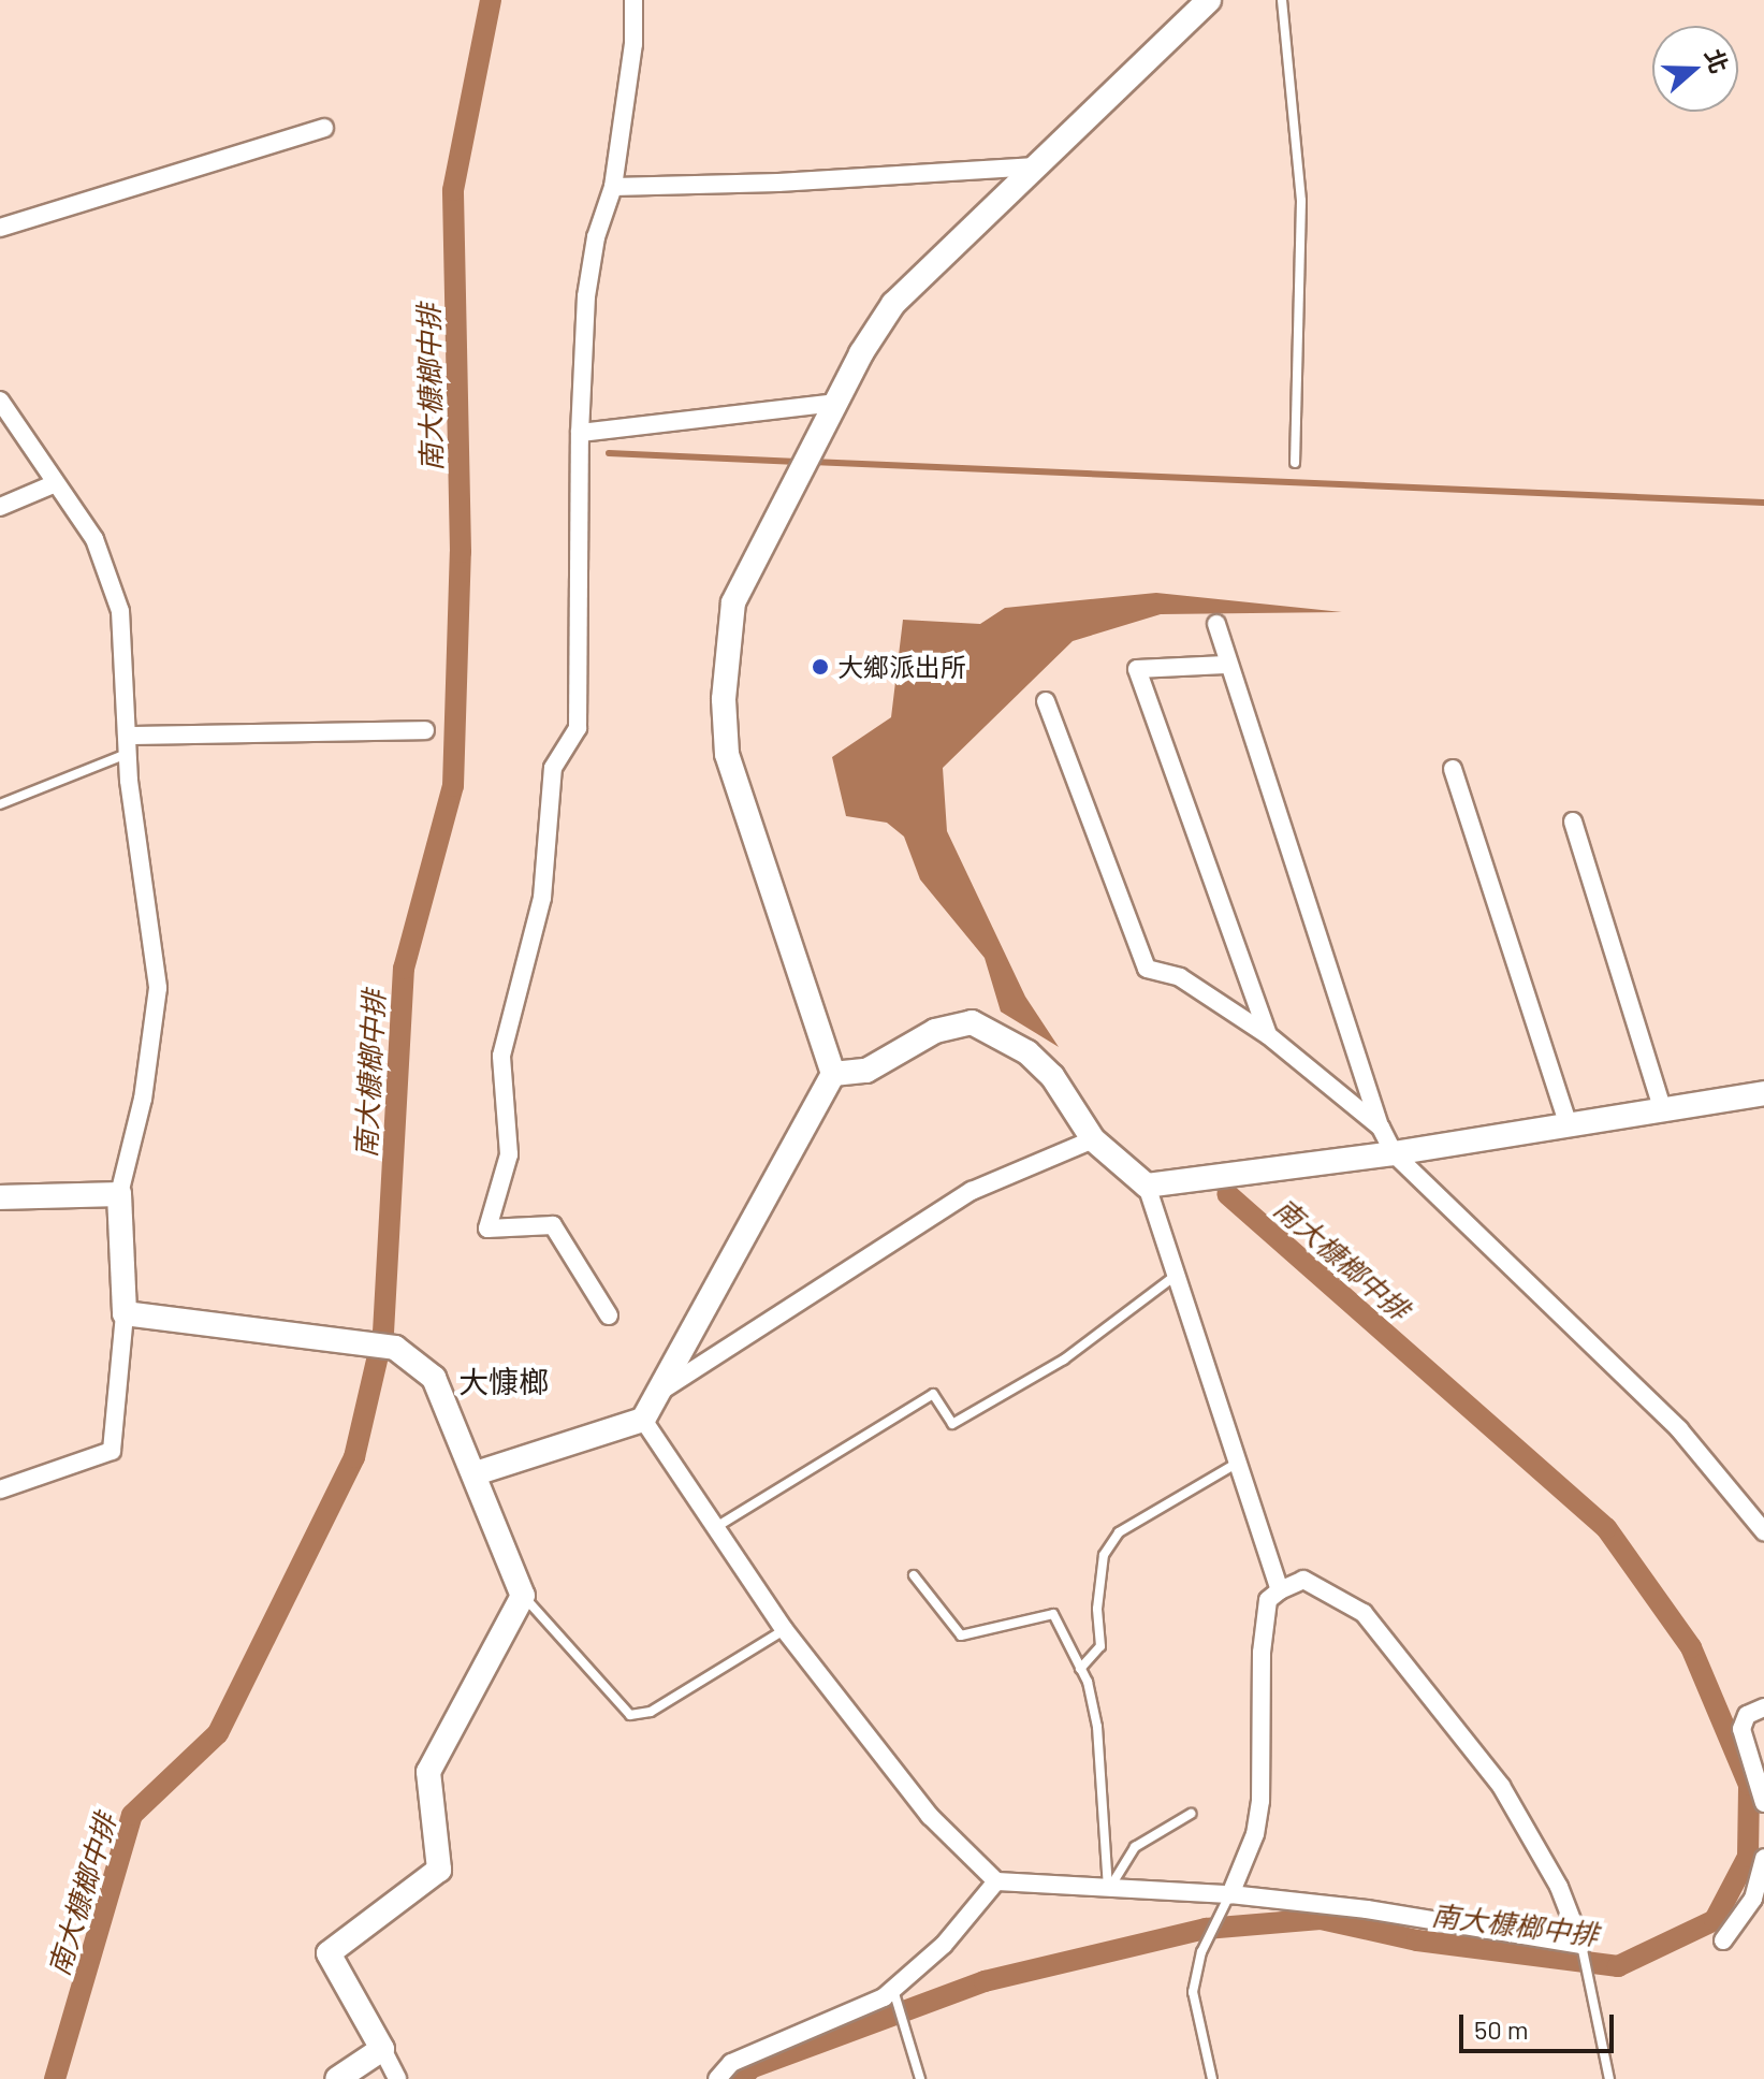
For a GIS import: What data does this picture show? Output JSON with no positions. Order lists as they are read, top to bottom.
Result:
{
  "districts": ["大慷榔"],
  "water": ["南大槺榔中排"],
  "places": ["大鄉派出所"],
  "scale_bar": "50 m",
  "north": "right"
}
